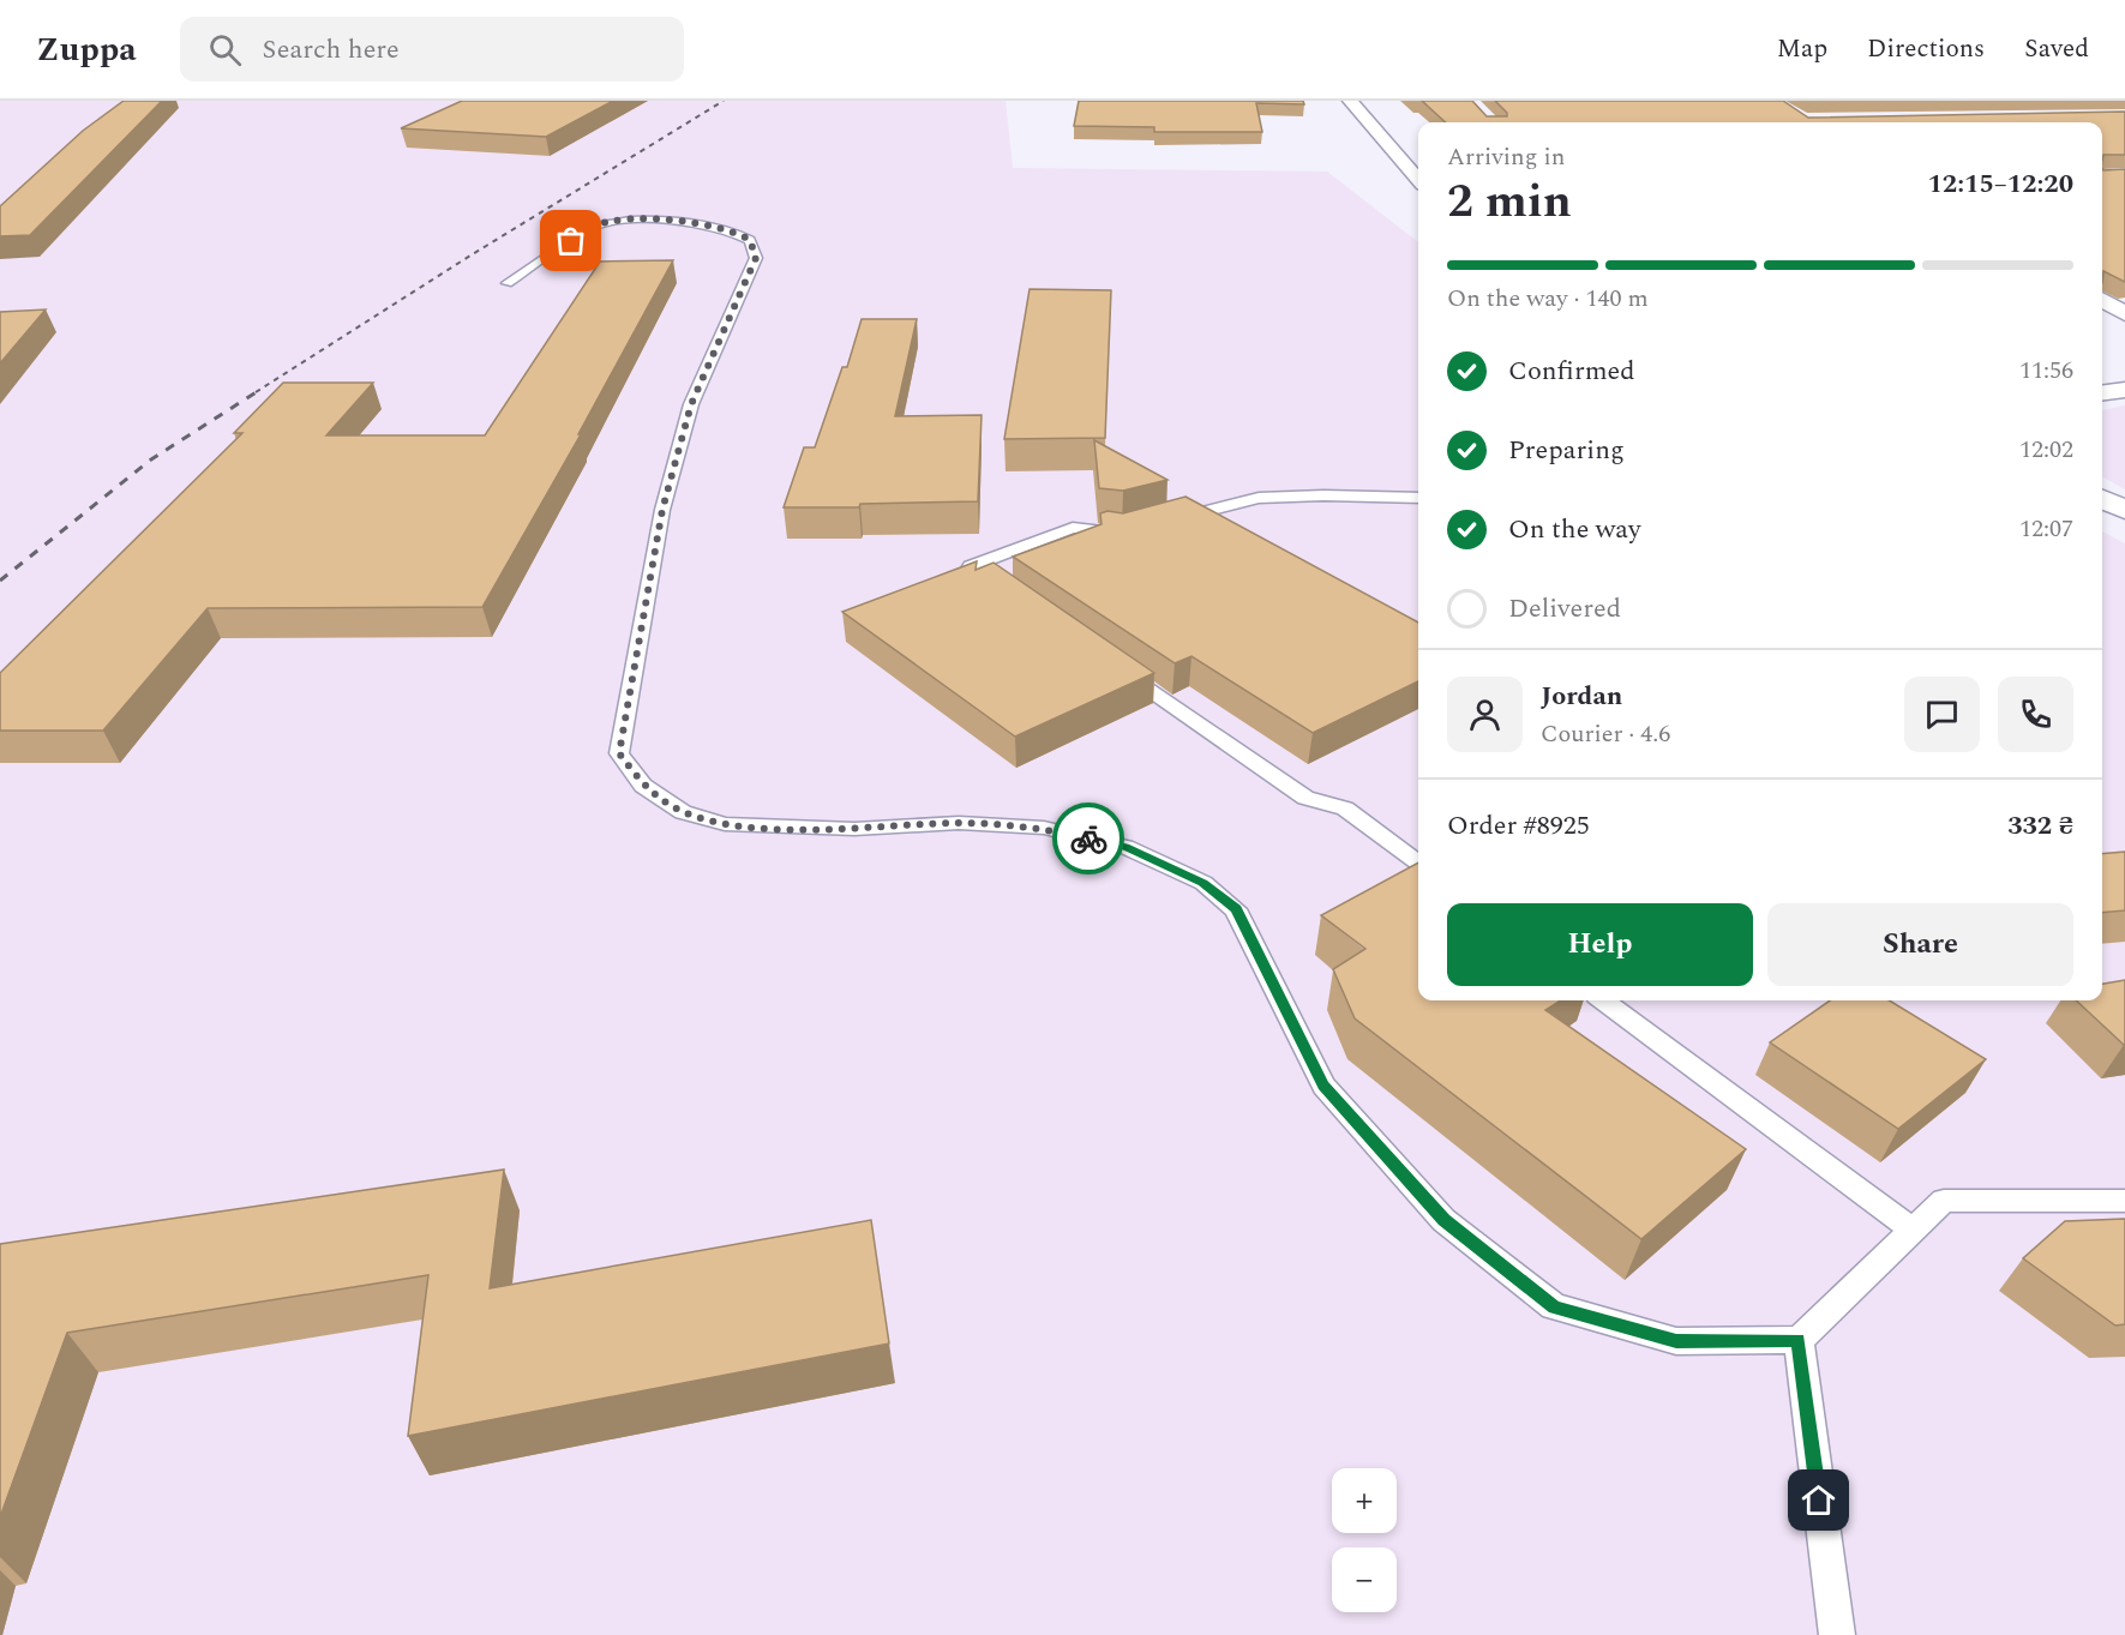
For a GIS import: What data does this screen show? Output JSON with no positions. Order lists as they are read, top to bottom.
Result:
{
  "page": {
    "header": "Zuppa",
    "search": "Search here",
    "nav": ["Map", "Directions", "Saved"],
    "heading": ["2 min", "Arriving in", "12:15–12:20"],
    "panel": [
      "Jordan",
      "Courier · 4.6",
      "Order #8925",
      "332 ₴"
    ],
    "bar": "On the way · 140 m",
    "list": [
      ["Confirmed", "11:56"],
      ["Preparing", "12:02"],
      ["On the way", "12:07"],
      "Delivered"
    ],
    "buttons": ["Help", "Share"],
    "map_buttons": ["+", "−"]
  }
}
